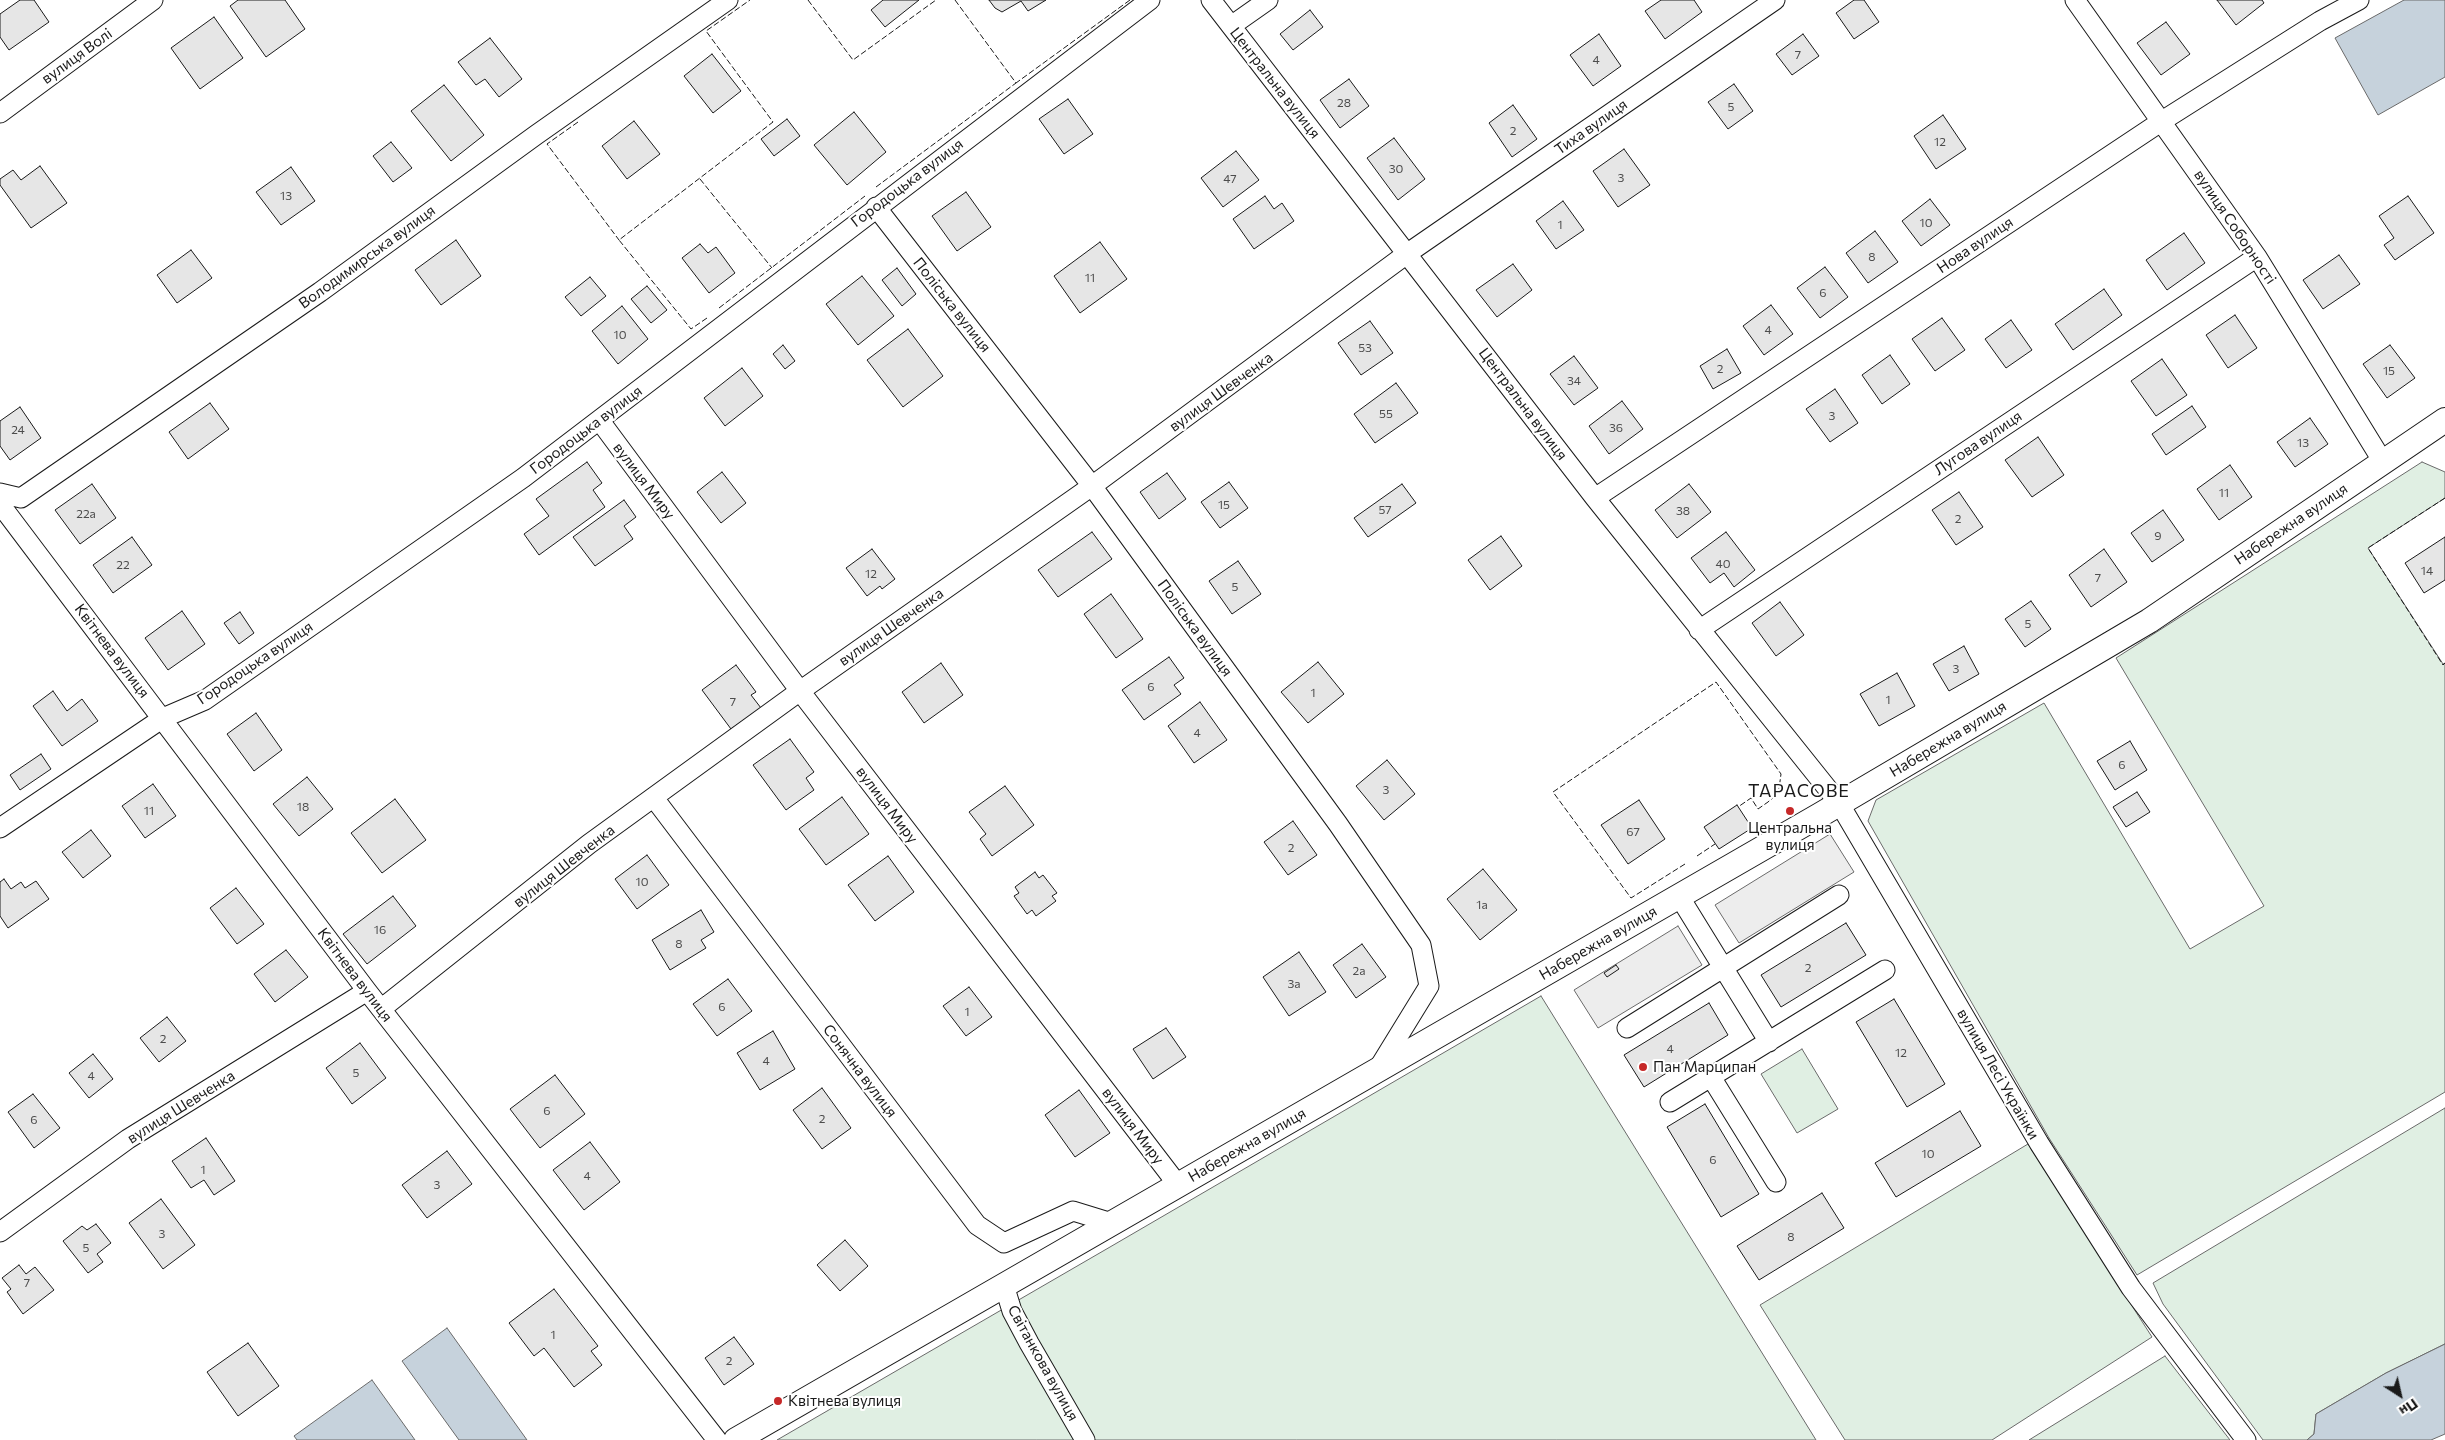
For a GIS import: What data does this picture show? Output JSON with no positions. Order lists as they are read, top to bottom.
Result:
{
  "streets": {
    "street": [
      "вулиця Волі",
      "Центральна вулиця",
      "Тиха вулиця",
      "Городоцька вулиця",
      "вулиця Соборності",
      "Нова вулиця",
      "Володимирська вулиця",
      "Поліська вулиця",
      "вулиця Шевченка",
      "Лугова вулиця",
      "вулиця Миру",
      "Набережна вулиця",
      "Квітнева вулиця",
      "Сонячна вулиця",
      "вулиця Лесі Українки",
      "Світанкова вулиця"
    ]
  },
  "crossings": [
    ["Центральна вулиця", "Тиха вулиця"],
    ["Центральна вулиця", "Нова вулиця"],
    ["Центральна вулиця", "вулиця Шевченка"],
    ["Центральна вулиця", "Лугова вулиця"],
    ["Центральна вулиця", "Набережна вулиця"],
    ["Центральна вулиця", "вулиця Лесі Українки"],
    ["Тиха вулиця", "вулиця Шевченка"],
    ["Городоцька вулиця", "Поліська вулиця"],
    ["Городоцька вулиця", "вулиця Миру"],
    ["Городоцька вулиця", "Квітнева вулиця"],
    ["вулиця Соборності", "Нова вулиця"],
    ["вулиця Соборності", "Лугова вулиця"],
    ["вулиця Соборності", "Набережна вулиця"],
    ["Поліська вулиця", "вулиця Шевченка"],
    ["Поліська вулиця", "Набережна вулиця"],
    ["вулиця Шевченка", "вулиця Миру"],
    ["вулиця Шевченка", "Квітнева вулиця"],
    ["вулиця Шевченка", "Сонячна вулиця"],
    ["вулиця Миру", "Набережна вулиця"],
    ["Набережна вулиця", "Сонячна вулиця"],
    ["Набережна вулиця", "вулиця Лесі Українки"],
    ["Набережна вулиця", "Світанкова вулиця"]
  ],
  "districts": ["ТАРАСОВЕ"],
  "places": ["Центральна вулиця", "Пан Марципан", "Квітнева вулиця"],
  "house_numbers": [
    "7",
    "4",
    "28",
    "5",
    "2",
    "12",
    "30",
    "3",
    "47",
    "13",
    "10",
    "1",
    "8",
    "11",
    "6",
    "4",
    "10",
    "53",
    "2",
    "15",
    "34",
    "55",
    "3",
    "36",
    "24",
    "13",
    "11",
    "15",
    "57",
    "38",
    "22а",
    "2",
    "9",
    "40",
    "22",
    "14",
    "12",
    "7",
    "5",
    "5",
    "3",
    "6",
    "1",
    "1",
    "7",
    "4",
    "6",
    "3",
    "18",
    "11",
    "67",
    "2",
    "10",
    "1а",
    "16",
    "8",
    "2",
    "2а",
    "3а",
    "6",
    "1",
    "2",
    "4",
    "12",
    "4",
    "5",
    "4",
    "6",
    "2",
    "6",
    "10",
    "6",
    "1",
    "4",
    "3",
    "3",
    "8",
    "5",
    "7",
    "1",
    "2"
  ],
  "north": "bottom right"
}
